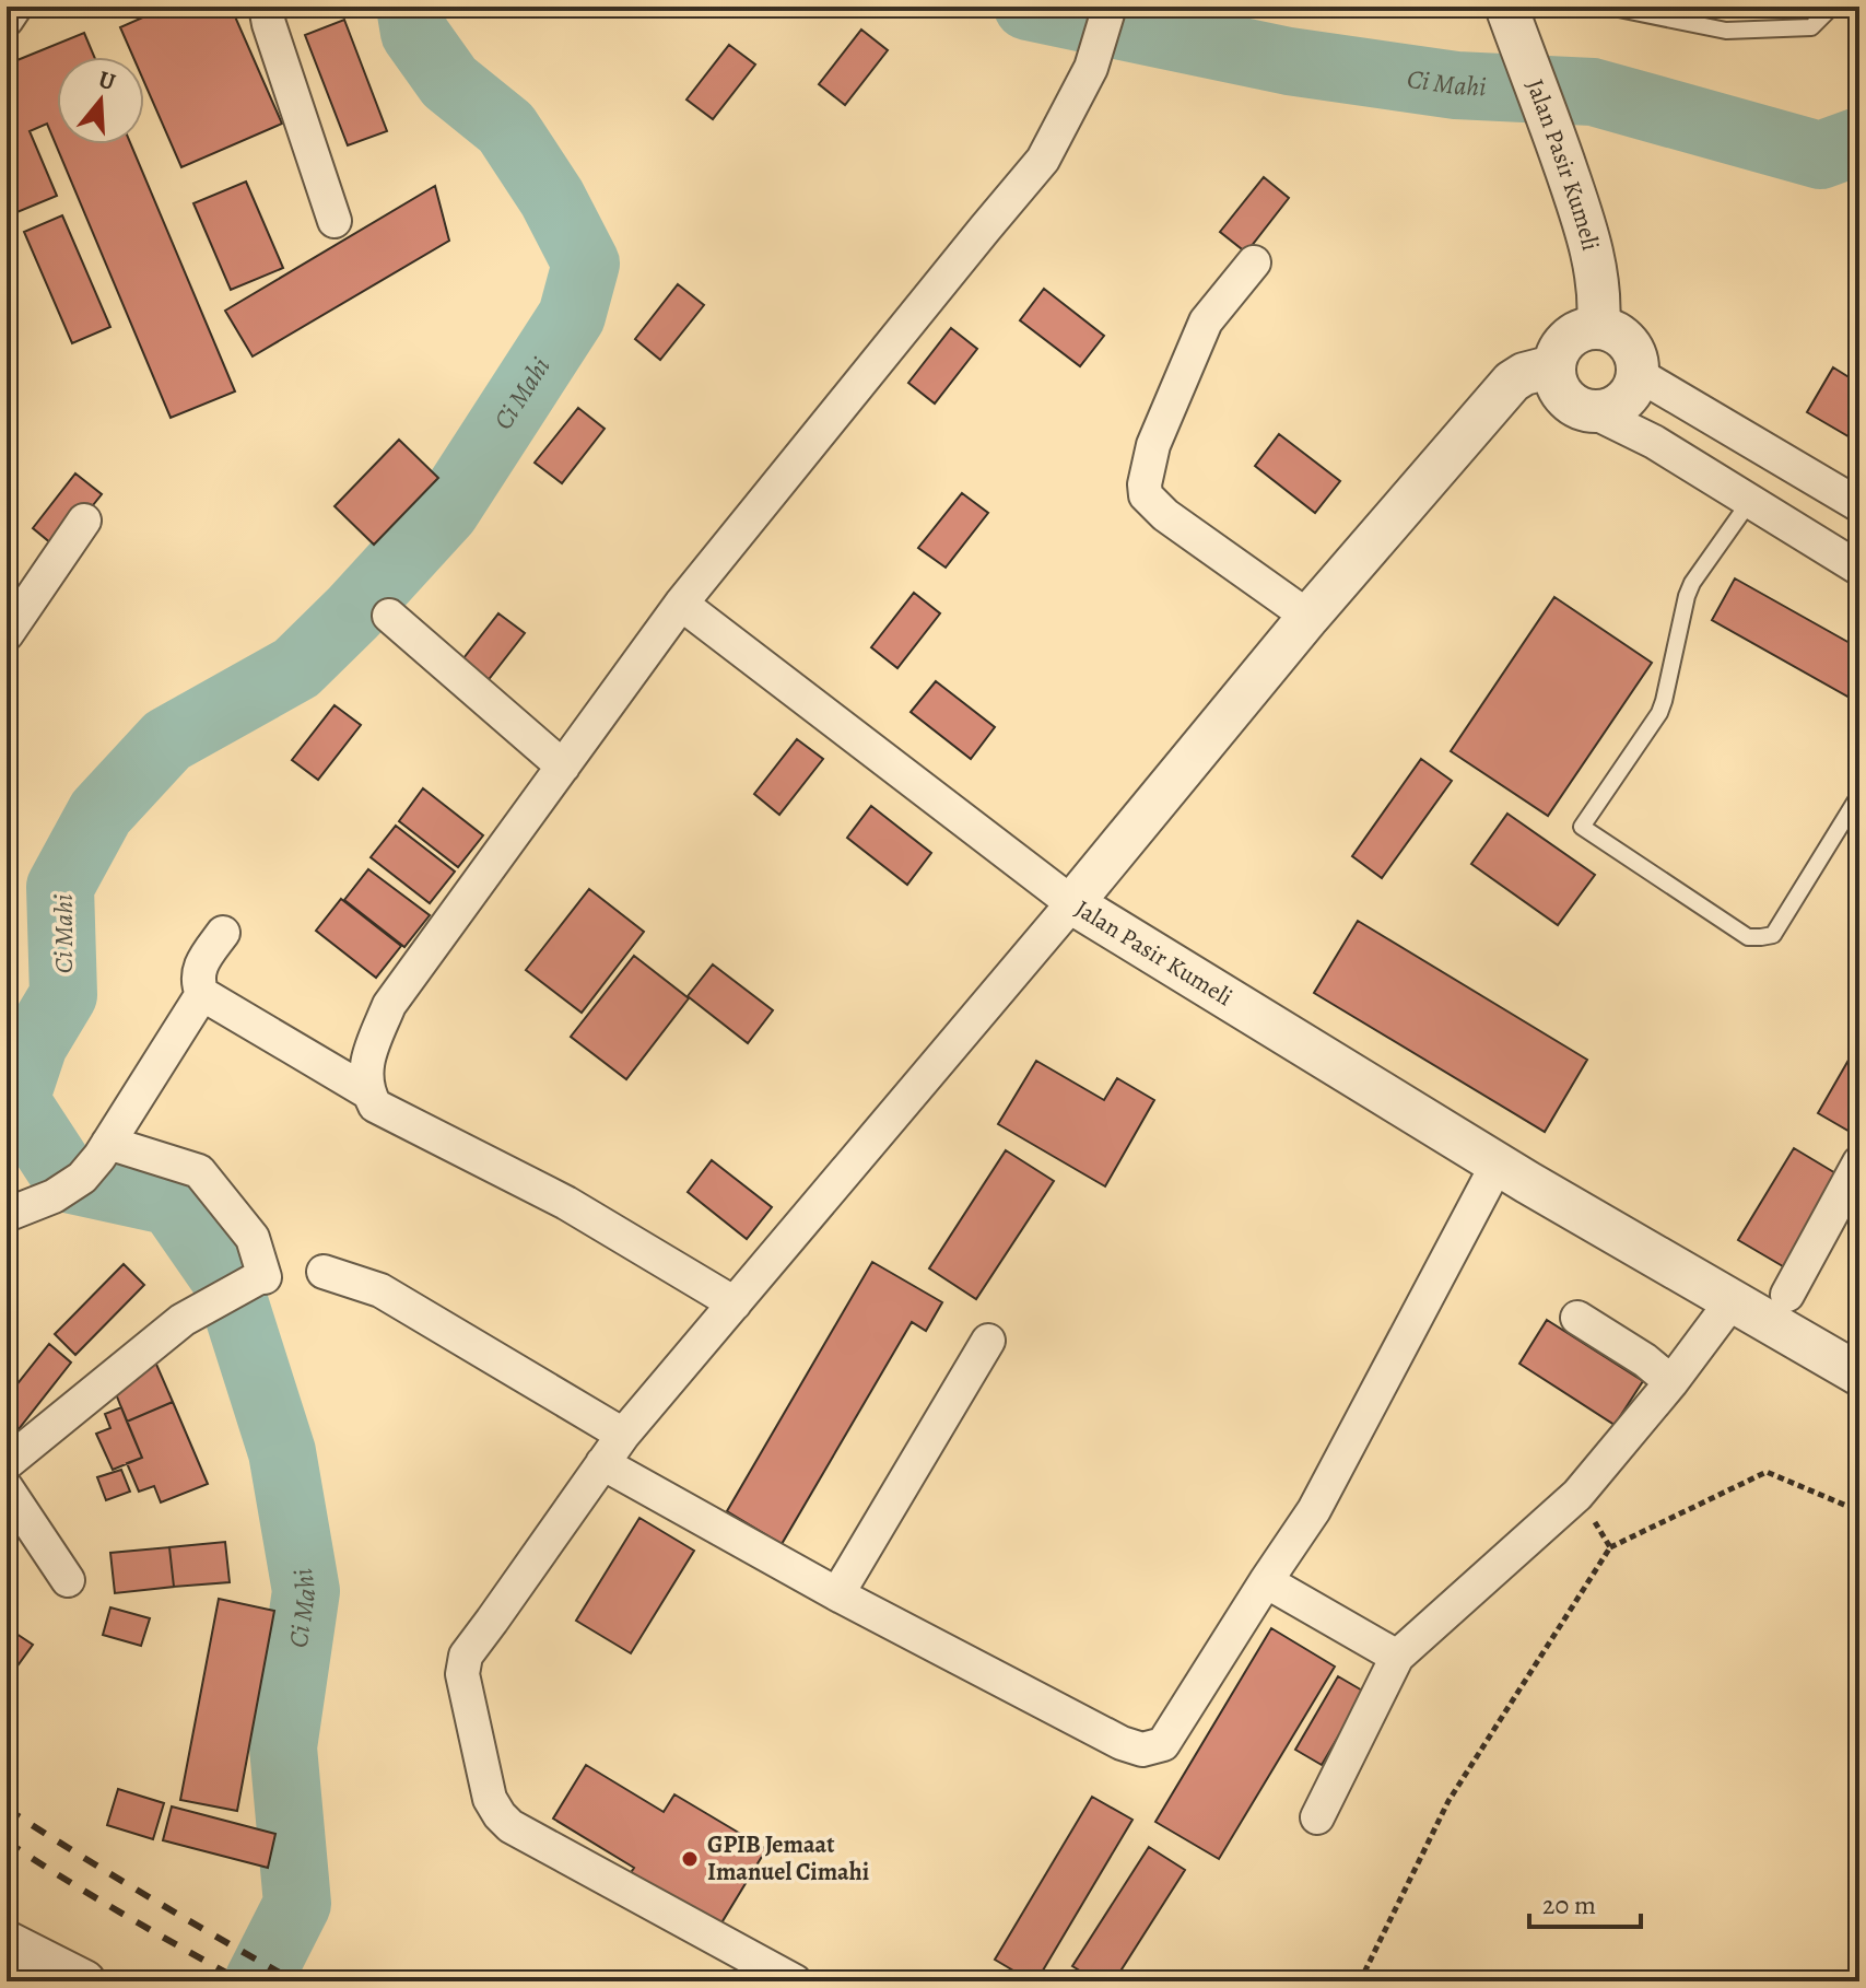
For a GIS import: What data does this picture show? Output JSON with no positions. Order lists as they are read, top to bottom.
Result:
{
  "streets": {
    "street": ["Jalan Pasir Kumeli"]
  },
  "water": ["Ci Mahi"],
  "places": ["GPIB Jemaat Imanuel Cimahi"],
  "scale_bar": "20 m",
  "north": "top"
}
